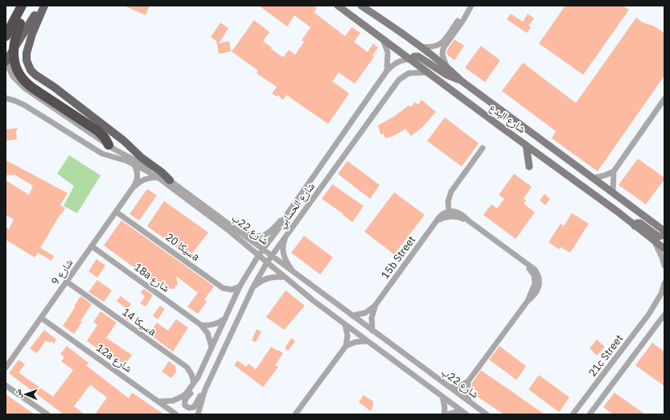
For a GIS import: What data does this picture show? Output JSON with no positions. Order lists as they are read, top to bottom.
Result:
{
  "streets": {
    "main road": ["شارع البدع"],
    "street": [
      "شارع الحسابي",
      "شارع 22ب",
      "سيكا 20a",
      "15b Street",
      "شارع 9",
      "18a شارع",
      "سيكا 14a",
      "21c Street",
      "12a شارع"
    ]
  },
  "crossings": [
    ["شارع البدع", "شارع الحسابي"],
    ["شارع الحسابي", "شارع 22ب"],
    ["شارع الحسابي", "سيكا 20a"],
    ["شارع الحسابي", "18a شارع"],
    ["شارع الحسابي", "سيكا 14a"],
    ["شارع الحسابي", "12a شارع"],
    ["شارع 22ب", "15b Street"],
    ["شارع 22ب", "شارع 9"],
    ["سيكا 20a", "شارع 9"],
    ["شارع 9", "18a شارع"],
    ["شارع 9", "سيكا 14a"],
    ["شارع 9", "12a شارع"]
  ],
  "north": "left"
}
